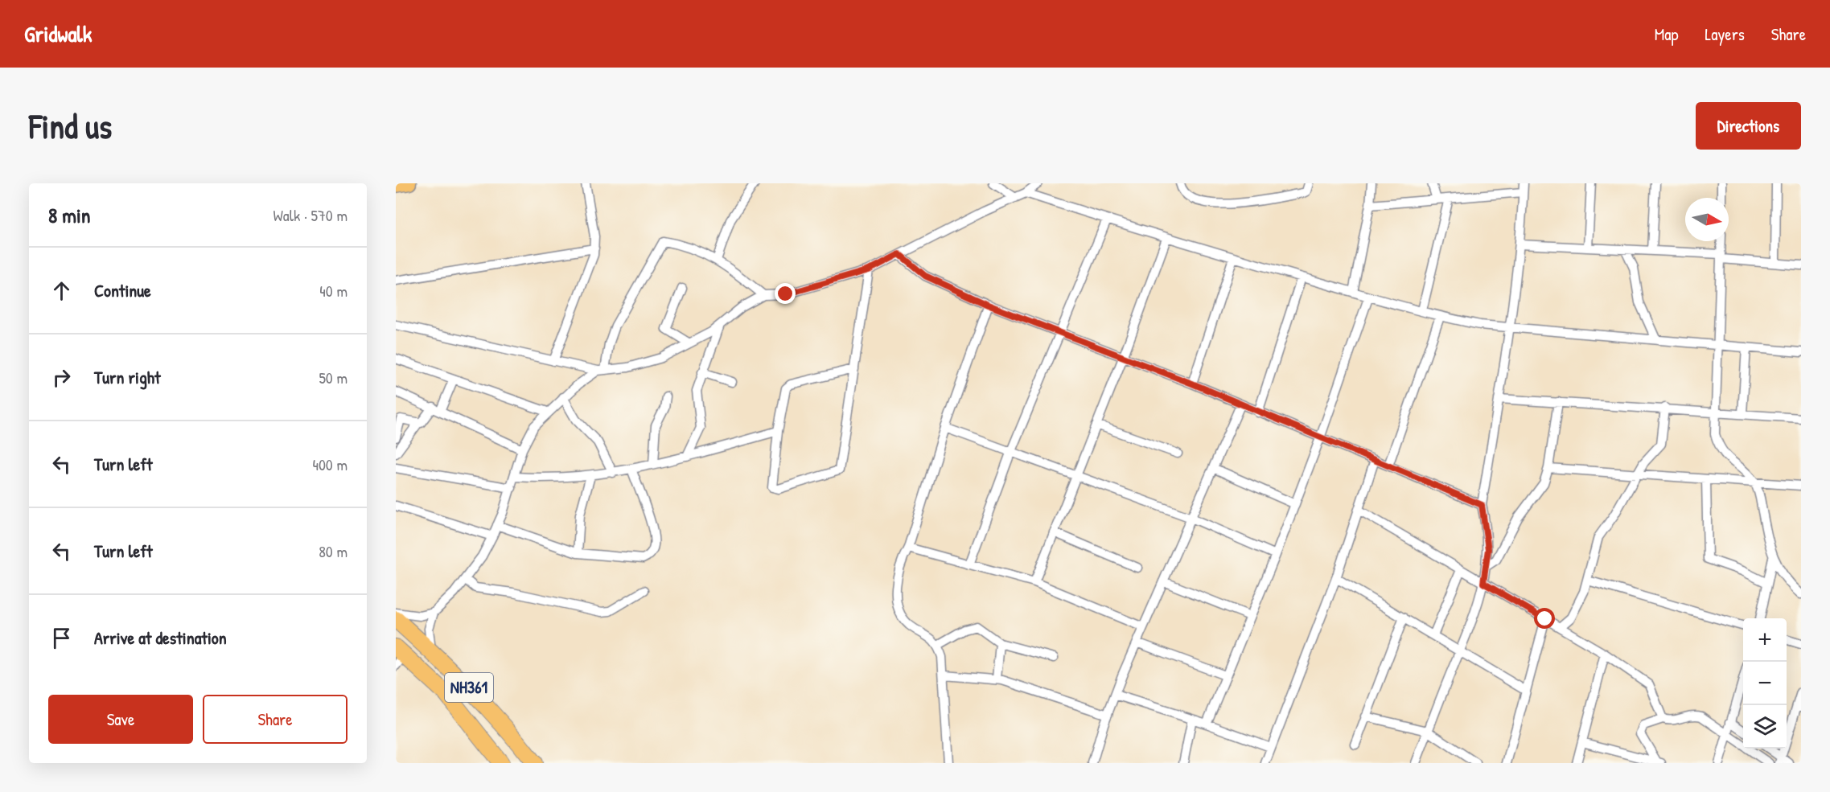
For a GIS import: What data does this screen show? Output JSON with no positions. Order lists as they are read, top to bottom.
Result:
{
  "streets": {
    "highway": ["NH361"]
  },
  "north": "right",
  "page": {
    "header": "Gridwalk",
    "nav": ["Map", "Layers", "Share"],
    "buttons": [
      "Directions",
      ["Save", "Share"]
    ],
    "title": "Find us",
    "heading": ["8 min", "Walk · 570 m"],
    "list": [
      ["Continue", "40 m"],
      ["Turn right", "50 m"],
      ["Turn left", "400 m"],
      ["Turn left", "80 m"],
      "Arrive at destination"
    ],
    "map_buttons": ["+", "−"]
  }
}
